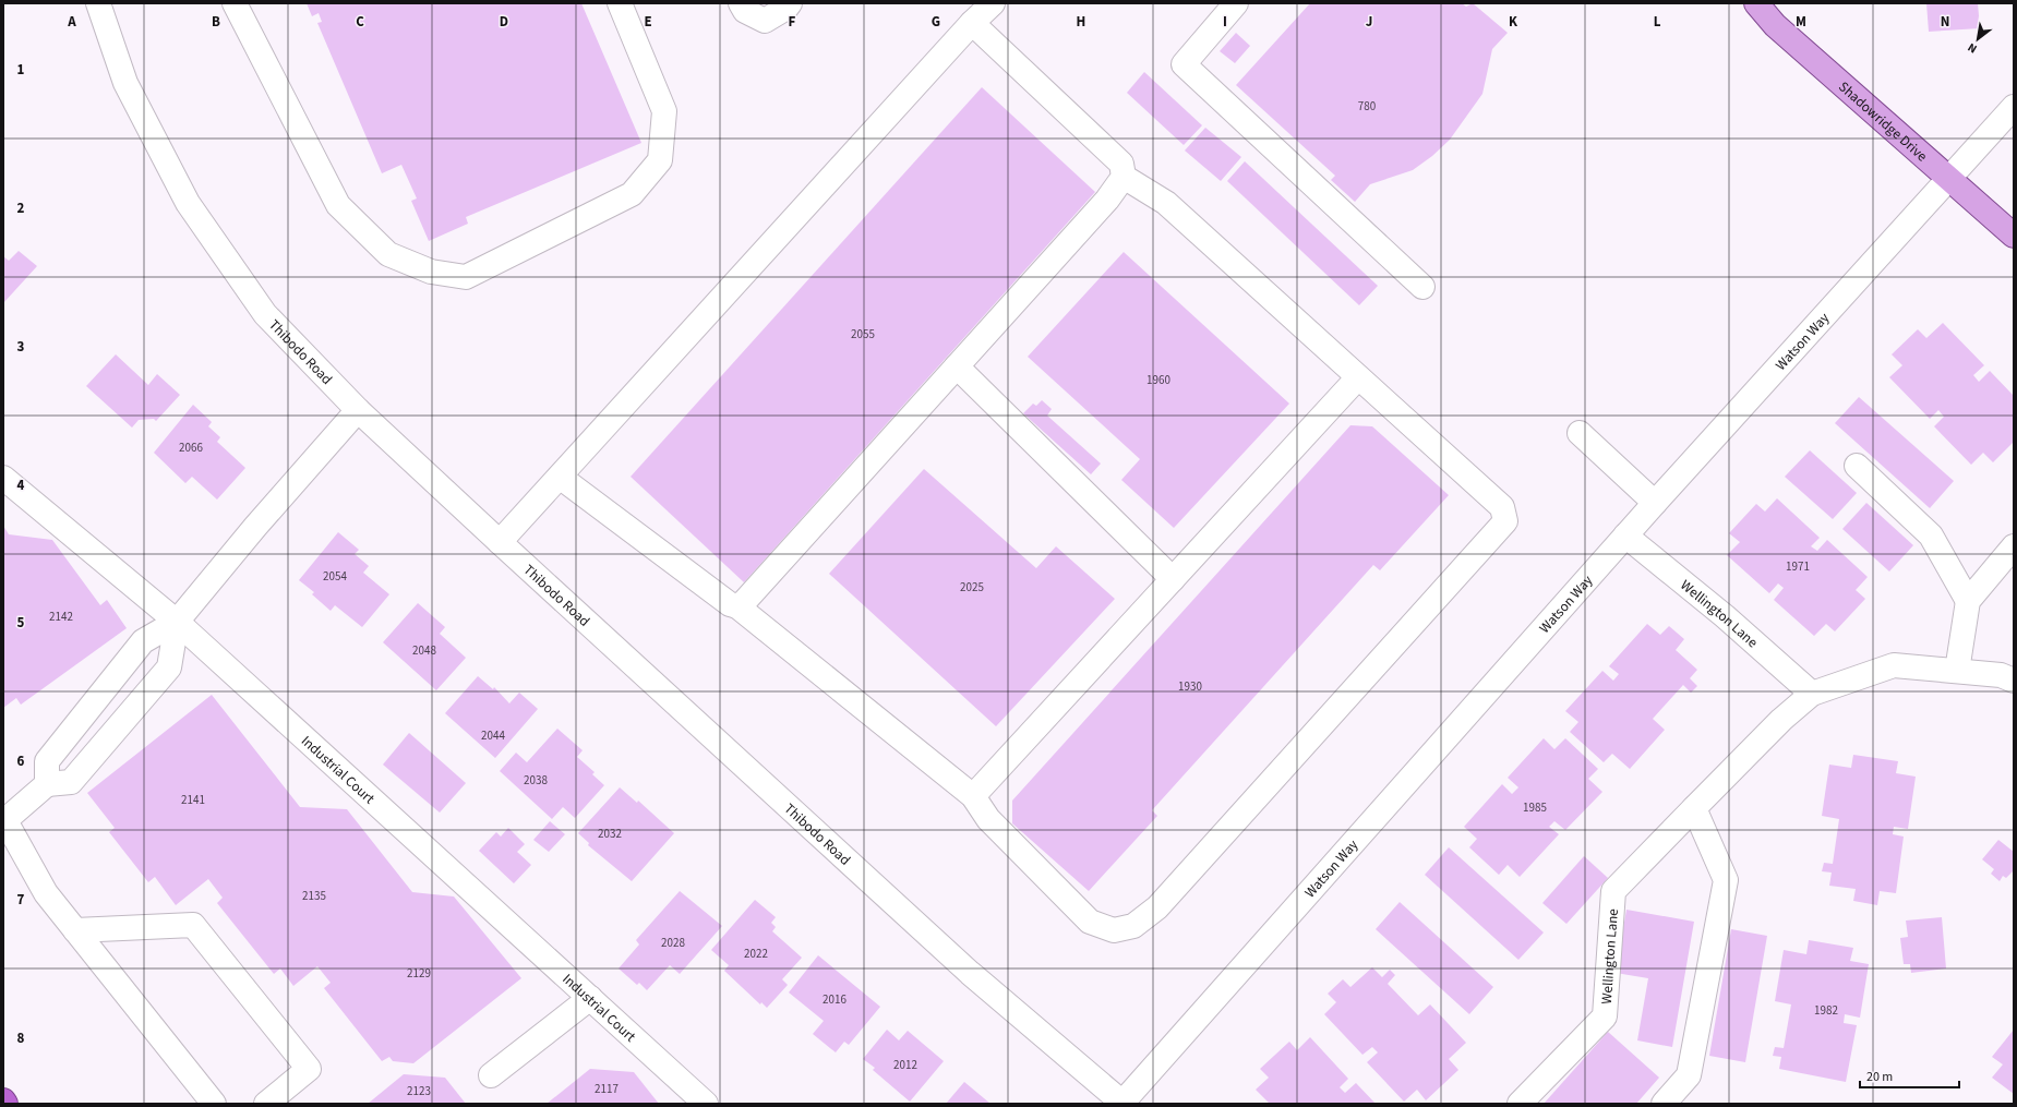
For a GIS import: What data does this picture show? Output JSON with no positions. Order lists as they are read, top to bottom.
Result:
{
  "streets": {
    "main road": ["Shadowridge Drive"],
    "street": [
      "Watson Way",
      "Thibodo Road",
      "Wellington Lane",
      "Industrial Court"
    ]
  },
  "crossings": [
    ["Shadowridge Drive", "Watson Way"],
    ["Watson Way", "Thibodo Road"],
    ["Watson Way", "Wellington Lane"]
  ],
  "house_numbers": [
    "780",
    "2055",
    "1960",
    "2066",
    "1971",
    "2054",
    "2025",
    "2142",
    "2048",
    "1930",
    "2044",
    "2038",
    "2141",
    "1985",
    "2032",
    "2135",
    "2028",
    "2022",
    "2129",
    "2016",
    "1982",
    "2012",
    "2117",
    "2123"
  ],
  "scale_bar": "20 m",
  "north": "bottom left",
  "grid": {
    "columns": [
      "A",
      "B",
      "C",
      "D",
      "E",
      "F",
      "G",
      "H",
      "I",
      "J",
      "K",
      "L",
      "M",
      "N"
    ],
    "rows": [
      "1",
      "2",
      "3",
      "4",
      "5",
      "6",
      "7",
      "8"
    ]
  }
}
